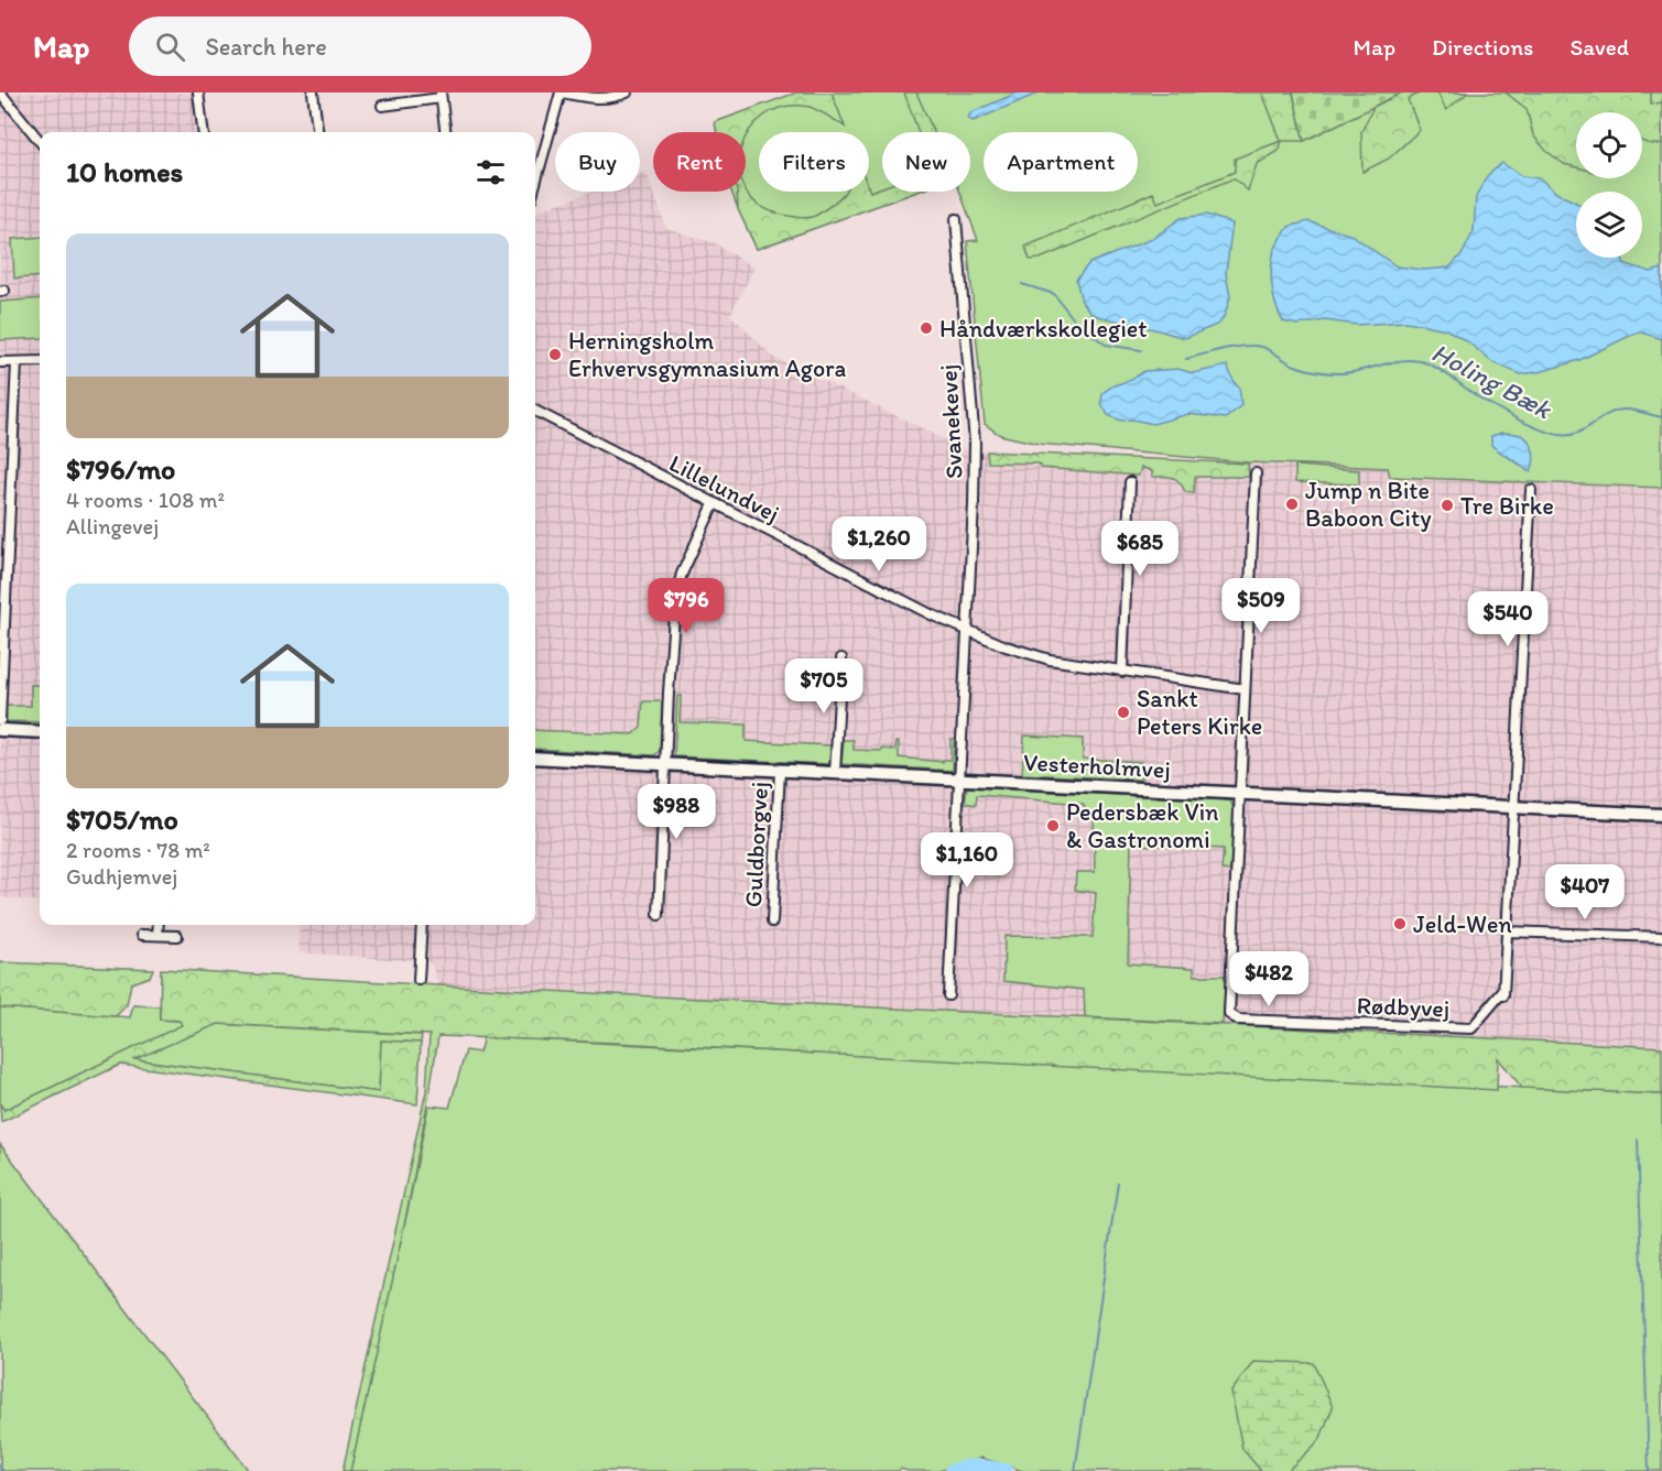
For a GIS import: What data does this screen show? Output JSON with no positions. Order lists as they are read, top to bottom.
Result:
{
  "streets": {
    "street": [
      "Svanekevej",
      "Lillelundvej",
      "Vesterholmvej",
      "Guldborgvej",
      "Rødbyvej"
    ]
  },
  "crossings": [
    ["Svanekevej", "Lillelundvej"],
    ["Svanekevej", "Vesterholmvej"],
    ["Vesterholmvej", "Guldborgvej"],
    ["Vesterholmvej", "Rødbyvej"]
  ],
  "water": ["Holing Bæk"],
  "places": [
    "Håndværkskollegiet",
    "Herningsholm Erhvervsgymnasium Agora",
    "Jump n Bite Baboon City",
    "Tre Birke",
    "Sankt Peters Kirke",
    "Pedersbæk Vin & Gastronomi",
    "Jeld-Wen"
  ],
  "page": {
    "header": "Map",
    "search": "Search here",
    "nav": ["Map", "Directions", "Saved"],
    "chip": [
      "Buy",
      "Rent",
      "Filters",
      "New",
      "Apartment"
    ],
    "heading": "10 homes",
    "list": [
      {
        "name": "$796/mo",
        "note": "4 rooms · 108 m² · Allingevej"
      },
      {
        "name": "$705/mo",
        "note": "2 rooms · 78 m² · Gudhjemvej"
      }
    ],
    "price": [
      "$1,260",
      "$685",
      "$796",
      "$509",
      "$540",
      "$705",
      "$988",
      "$1,160",
      "$407",
      "$482"
    ]
  }
}
